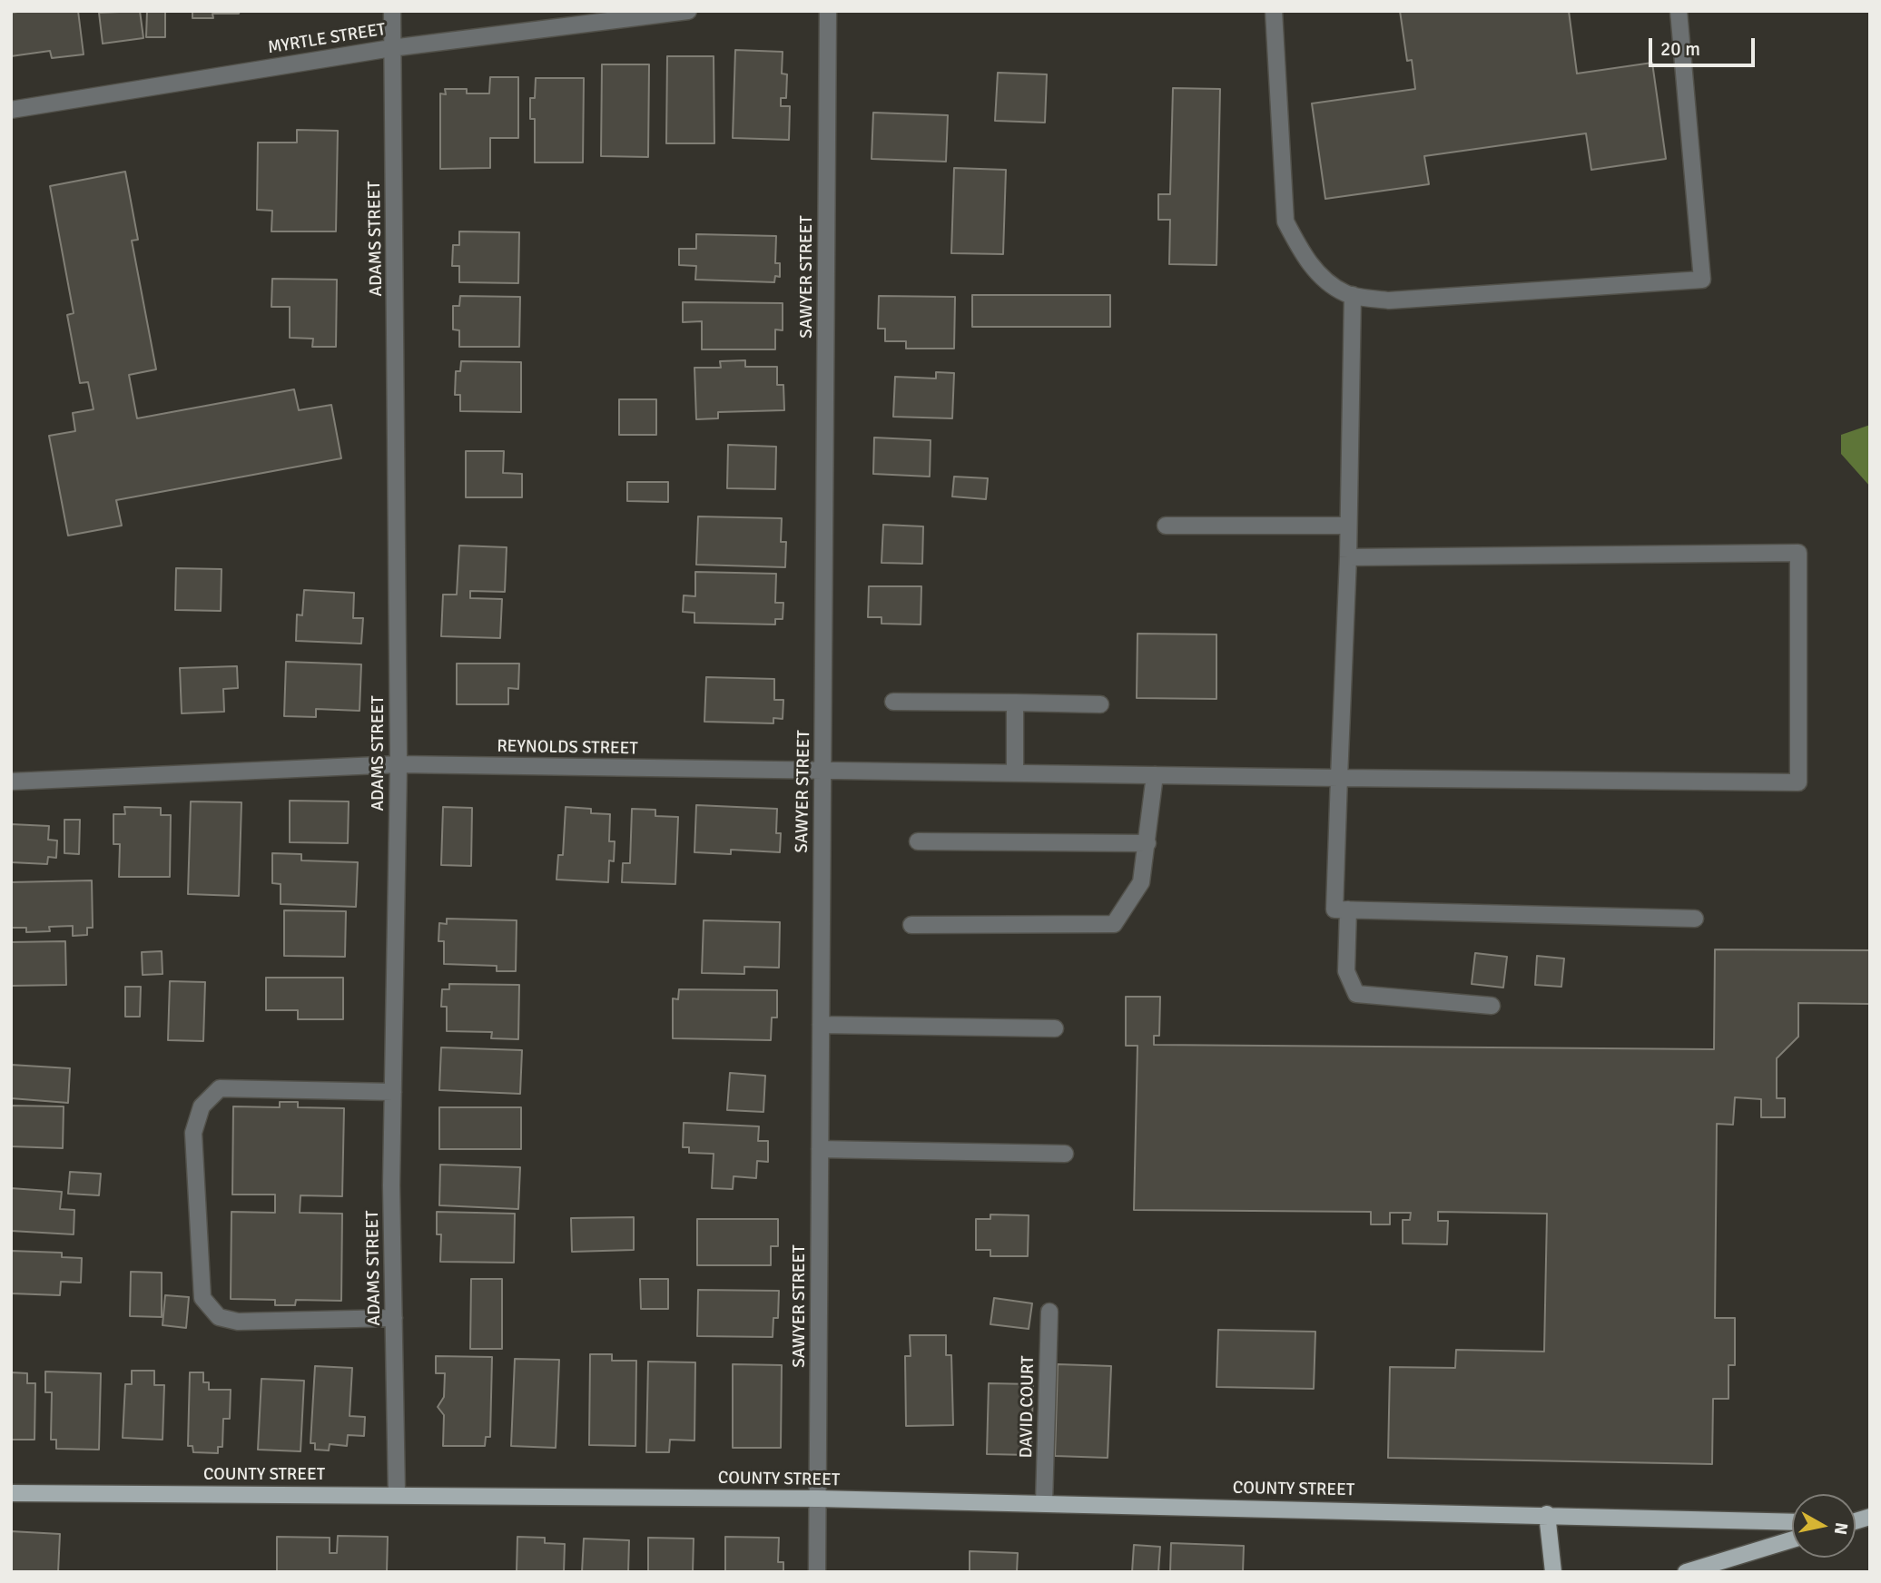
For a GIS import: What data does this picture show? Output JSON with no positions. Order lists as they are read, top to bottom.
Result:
{
  "streets": {
    "main road": ["COUNTY STREET"],
    "street": [
      "MYRTLE STREET",
      "ADAMS STREET",
      "SAWYER STREET",
      "REYNOLDS STREET",
      "DAVID COURT"
    ]
  },
  "crossings": [
    ["MYRTLE STREET", "ADAMS STREET"],
    ["ADAMS STREET", "REYNOLDS STREET"],
    ["ADAMS STREET", "COUNTY STREET"],
    ["SAWYER STREET", "REYNOLDS STREET"],
    ["SAWYER STREET", "COUNTY STREET"],
    ["DAVID COURT", "COUNTY STREET"]
  ],
  "scale_bar": "20 m",
  "north": "right"
}
